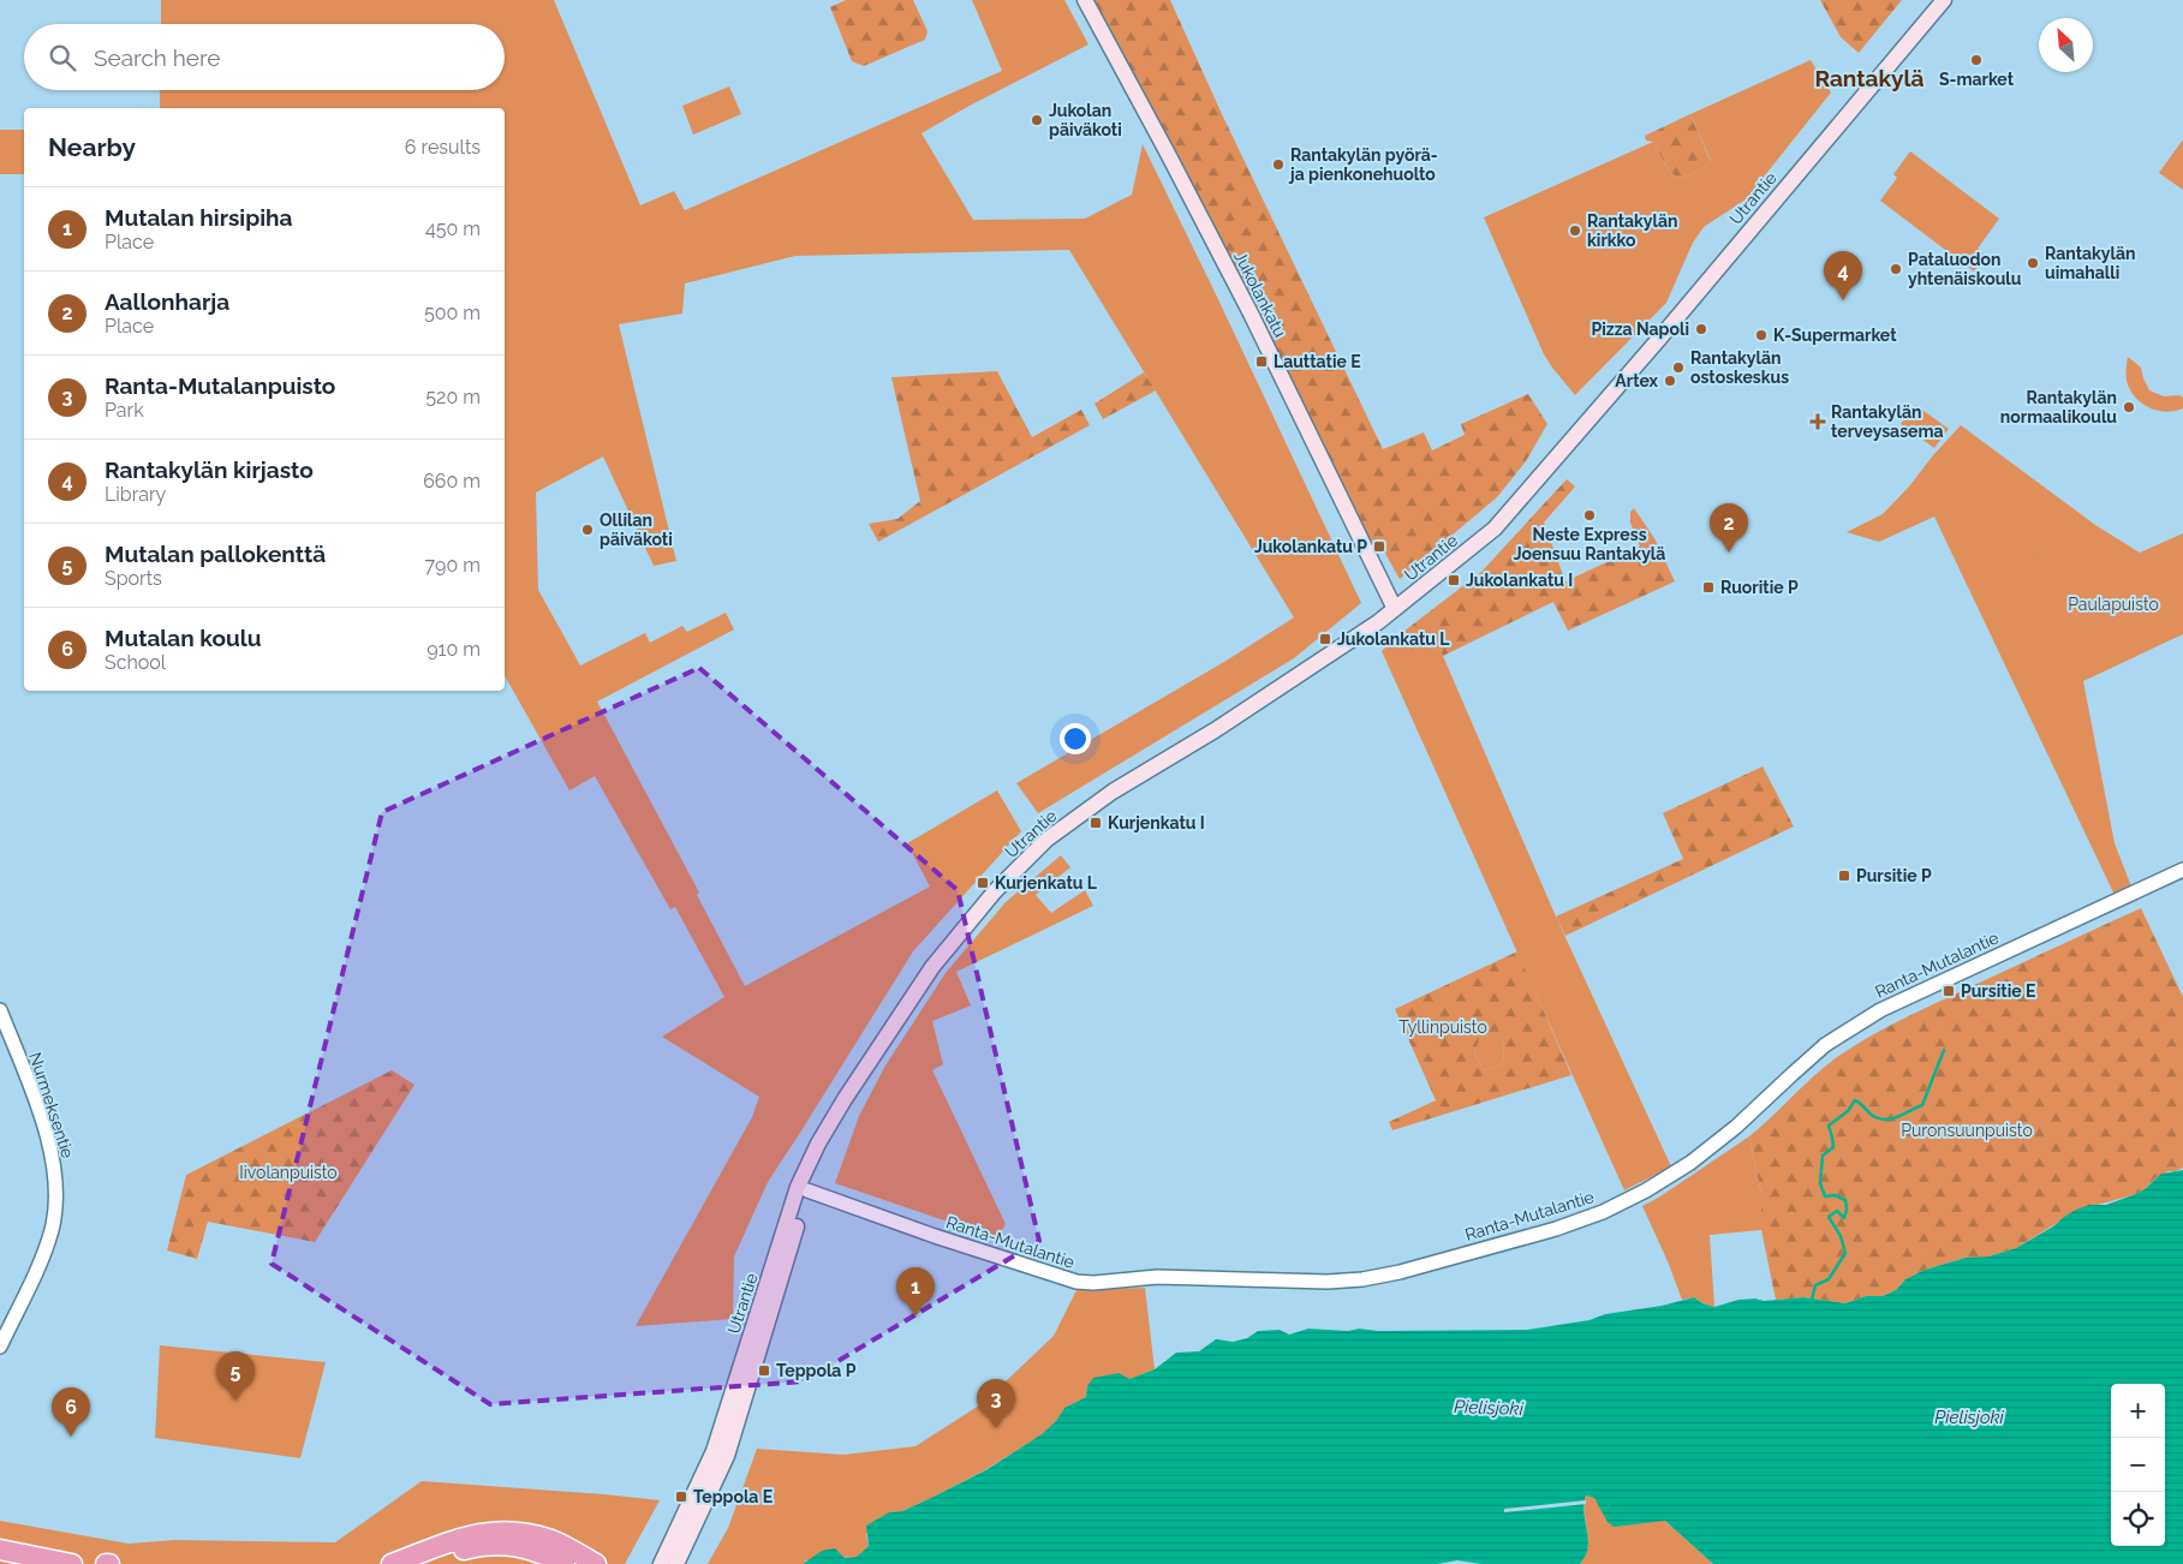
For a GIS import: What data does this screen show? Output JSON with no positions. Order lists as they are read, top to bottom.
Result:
{
  "streets": {
    "main road": ["Utrantie", "Jukolankatu"],
    "street": ["Ranta-Mutalantie", "Nurmeksentie"]
  },
  "crossings": [
    ["Utrantie", "Jukolankatu"],
    ["Utrantie", "Ranta-Mutalantie"]
  ],
  "districts": ["Rantakylä"],
  "water": ["Pielisjoki"],
  "parks": [
    "Paulapuisto",
    "Tyllinpuisto",
    "Puronsuunpuisto",
    "Iivolanpuisto"
  ],
  "places": {
    "other": [
      "S-market",
      "Jukolan päiväkoti",
      "Rantakylän pyörä- ja pienkonehuolto",
      "Rantakylän kirkko",
      "Rantakylän uimahalli",
      "Pataluodon yhtenäiskoulu",
      "Pizza Napoli",
      "K-Supermarket",
      "Rantakylän ostoskeskus",
      "Artex",
      "Rantakylän normaalikoulu",
      "Neste Express Joensuu Rantakylä",
      "Ollilan päiväkoti"
    ],
    "transit": [
      "Lauttatie E",
      "Jukolankatu P",
      "Jukolankatu I",
      "Ruoritie P",
      "Jukolankatu L",
      "Kurjenkatu I",
      "Pursitie P",
      "Kurjenkatu L",
      "Pursitie E",
      "Teppola P",
      "Teppola E"
    ],
    "health": ["Rantakylän terveysasema"]
  },
  "north": "top left",
  "page": {
    "search": "Search here",
    "heading": ["Nearby", "6 results"],
    "list": [
      {
        "mark": "1",
        "name": "Mutalan hirsipiha",
        "note": "Place",
        "value": "450 m"
      },
      {
        "mark": "2",
        "name": "Aallonharja",
        "note": "Place",
        "value": "500 m"
      },
      {
        "mark": "3",
        "name": "Ranta-Mutalanpuisto",
        "note": "Park",
        "value": "520 m"
      },
      {
        "mark": "4",
        "name": "Rantakylän kirjasto",
        "note": "Library",
        "value": "660 m"
      },
      {
        "mark": "5",
        "name": "Mutalan pallokenttä",
        "note": "Sports",
        "value": "790 m"
      },
      {
        "mark": "6",
        "name": "Mutalan koulu",
        "note": "School",
        "value": "910 m"
      }
    ],
    "pins": [
      "4",
      "2",
      "1",
      "5",
      "3",
      "6"
    ],
    "map_buttons": ["+", "−"]
  }
}
